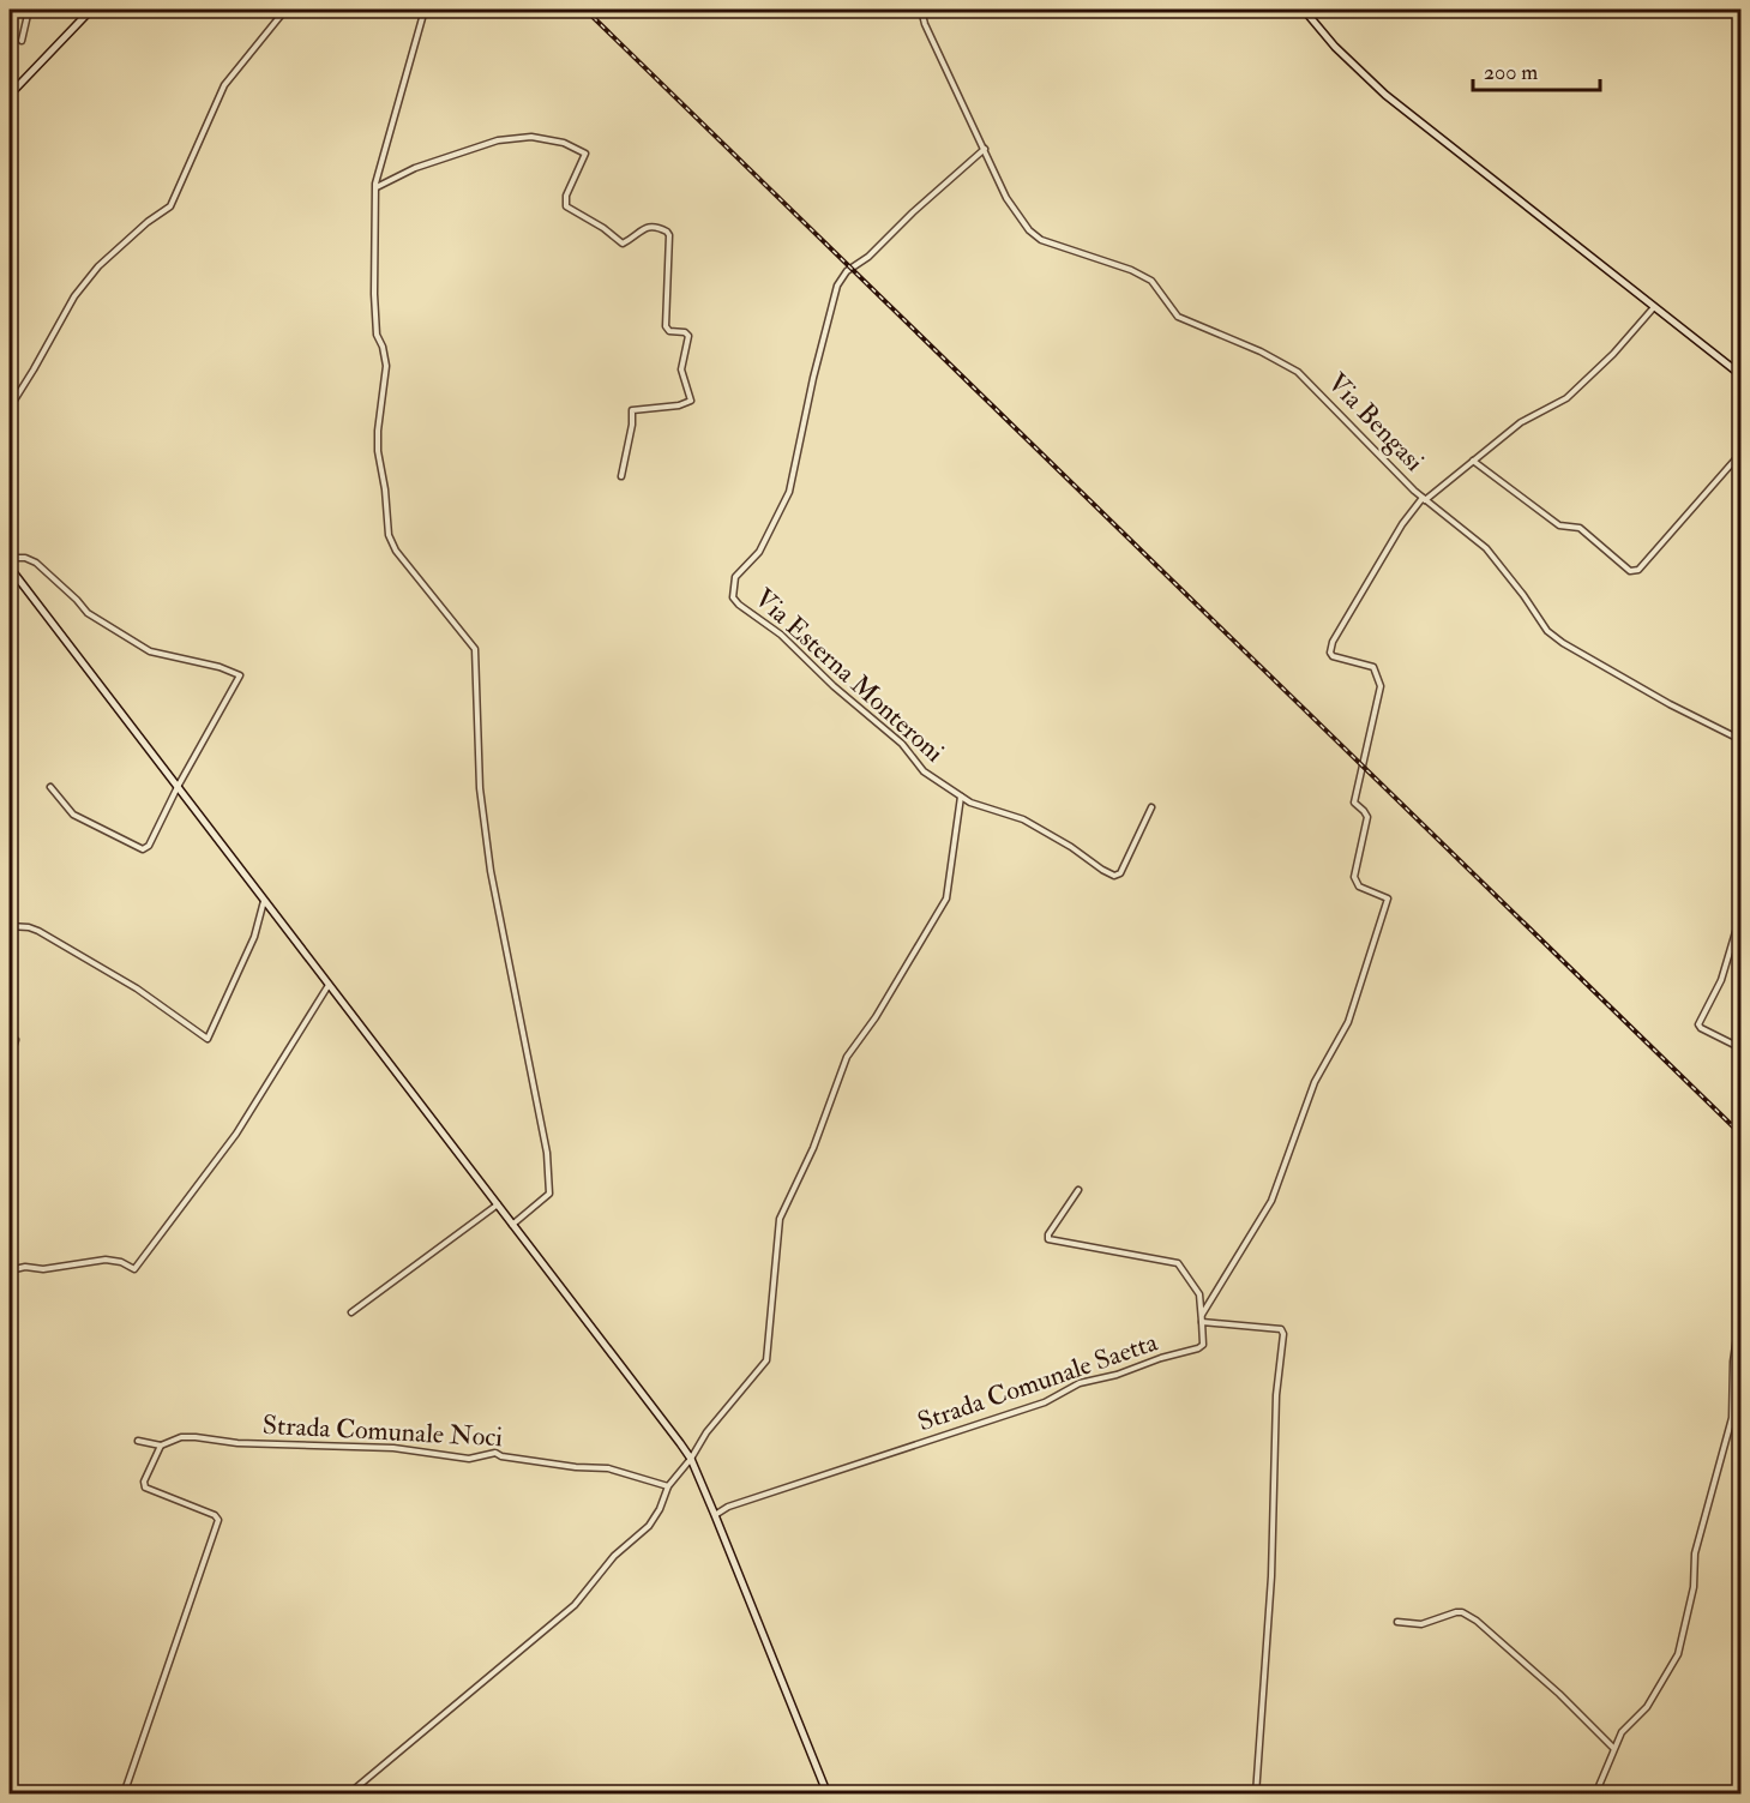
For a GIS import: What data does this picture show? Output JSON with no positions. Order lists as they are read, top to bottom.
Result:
{
  "streets": {
    "street": [
      "Via Bengasi",
      "Via Esterna Monteroni",
      "Strada Comunale Saetta",
      "Strada Comunale Noci"
    ]
  },
  "crossings": [
    ["Via Bengasi", "Via Esterna Monteroni"]
  ],
  "scale_bar": "200 m"
}
